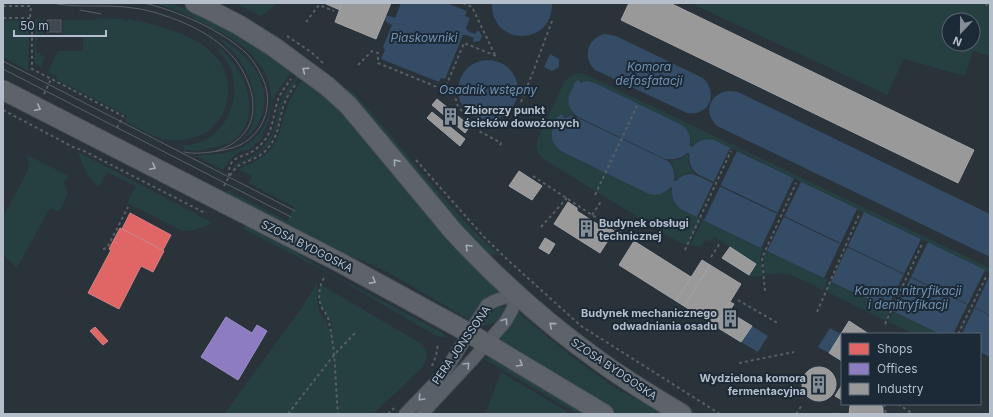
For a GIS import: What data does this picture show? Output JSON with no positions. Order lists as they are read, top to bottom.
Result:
{
  "streets": {
    "main road": ["SZOSA BYDGOSKA"],
    "street": ["PERA JONSSONA"]
  },
  "crossings": [
    ["SZOSA BYDGOSKA", "PERA JONSSONA"]
  ],
  "water": [
    "Piaskowniki",
    "Komora defosfatacji",
    "Osadnik wstępny",
    "Komora nitryfikacji i denitryfikacji"
  ],
  "places": {
    "building": [
      "Zbiorczy punkt ścieków dowożonych",
      "Budynek obsługi technicznej",
      "Budynek mechanicznego odwadniania osadu",
      "Wydzielona komora fermentacyjna"
    ]
  },
  "legend": ["Shops", "Offices", "Industry"],
  "scale_bar": "50 m",
  "north": "bottom"
}
